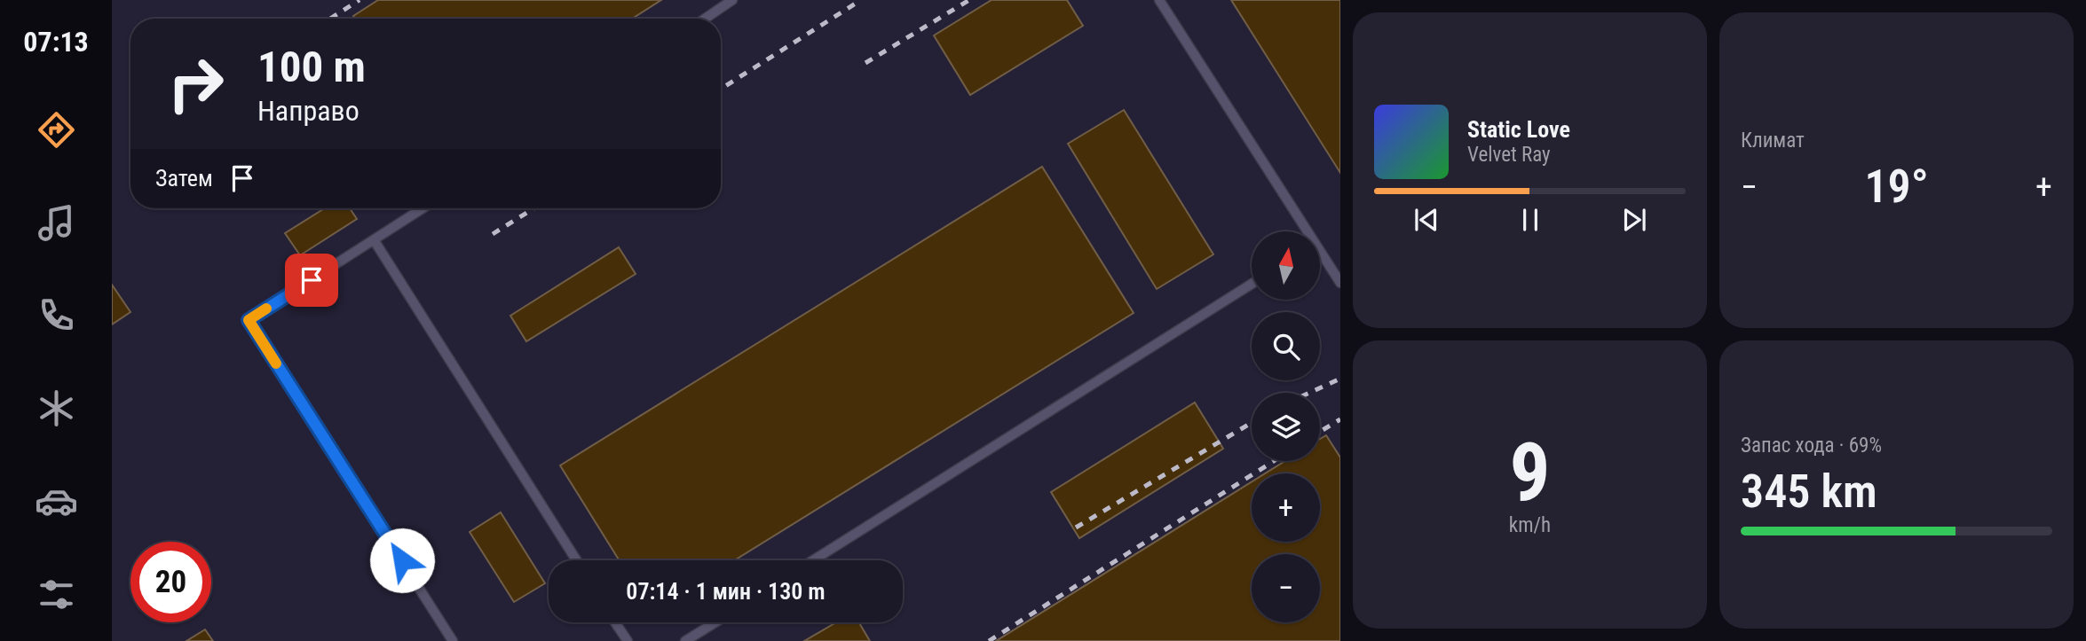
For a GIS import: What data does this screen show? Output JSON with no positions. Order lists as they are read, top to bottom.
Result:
{
  "north": "top",
  "page": {
    "tabs": "07:13",
    "tile": [
      "Климат",
      ["9", "km/h"],
      ["Запас хода · 69%", "345 km"]
    ],
    "turn": ["100 m", "Направо"],
    "song": ["Static Love", "Velvet Ray"],
    "then": "Затем",
    "heat": ["−", "19°", "+"],
    "map_buttons": ["+", "−"],
    "limit": "20",
    "trip": "07:14 · 1 мин · 130 m"
  }
}
